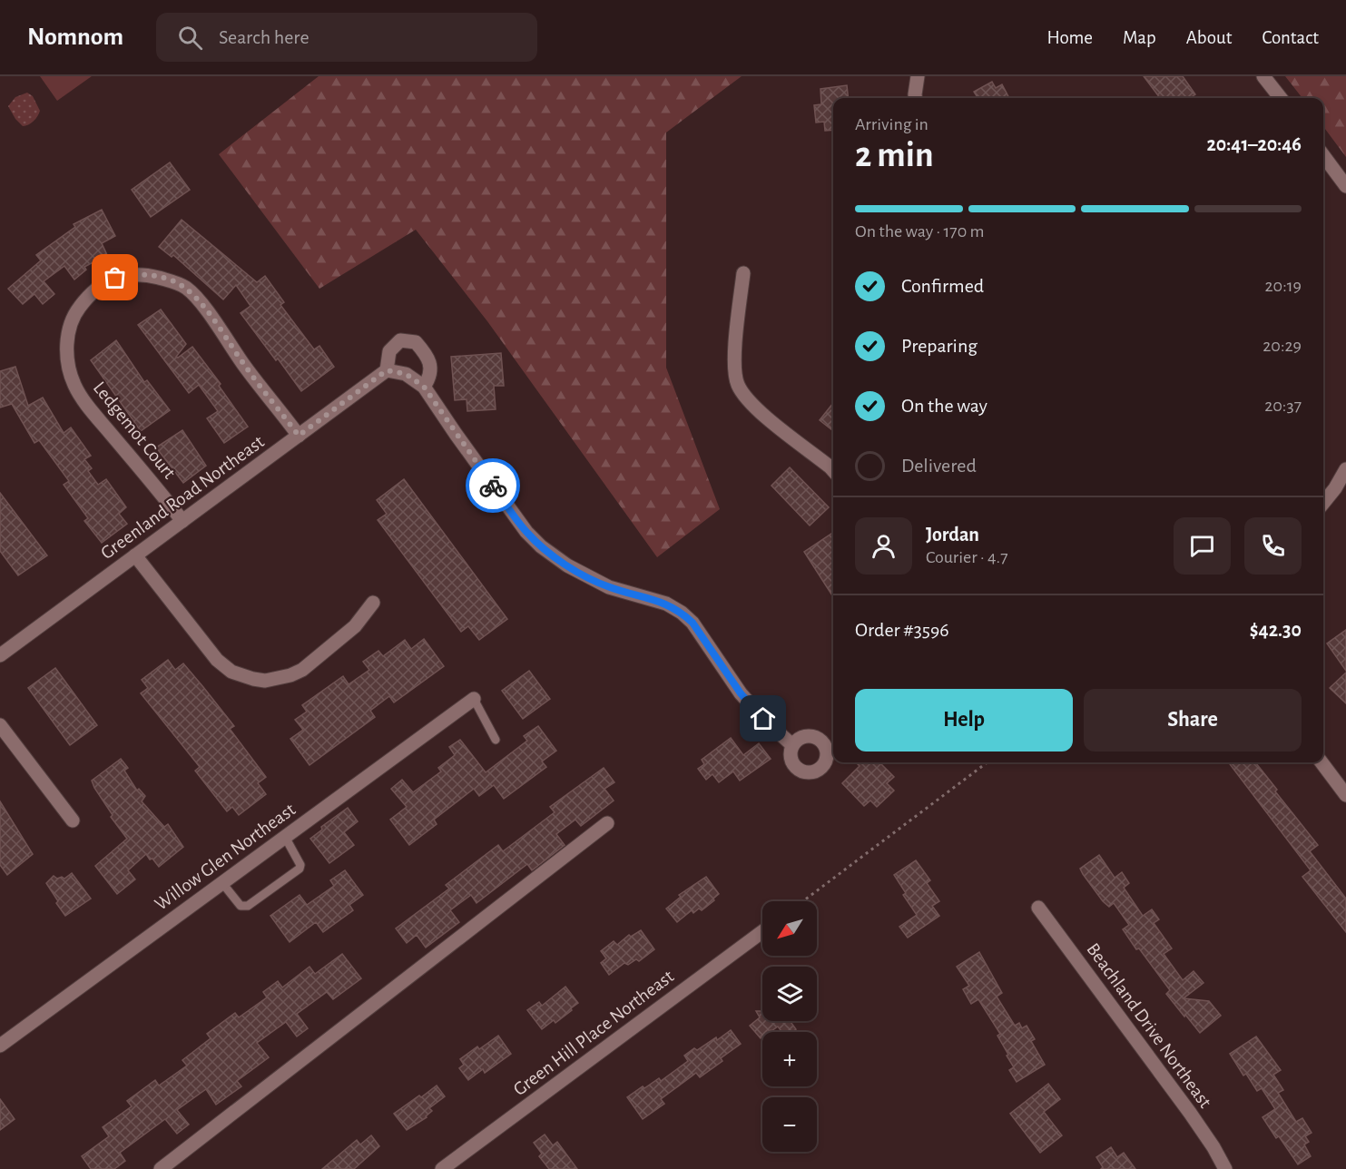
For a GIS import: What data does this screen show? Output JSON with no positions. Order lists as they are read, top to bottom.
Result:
{
  "streets": {
    "street": [
      "Ledgemot Court",
      "Greenland Road Northeast",
      "Willow Glen Northeast",
      "Beachland Drive Northeast",
      "Green Hill Place Northeast"
    ]
  },
  "crossings": [
    ["Ledgemot Court", "Greenland Road Northeast"]
  ],
  "north": "bottom left",
  "page": {
    "header": "Nomnom",
    "search": "Search here",
    "nav": [
      "Home",
      "Map",
      "About",
      "Contact"
    ],
    "heading": ["2 min", "Arriving in", "20:41–20:46"],
    "panel": [
      "Jordan",
      "Courier · 4.7",
      "Order #3596",
      "$42.30"
    ],
    "bar": "On the way · 170 m",
    "list": [
      ["Confirmed", "20:19"],
      ["Preparing", "20:29"],
      ["On the way", "20:37"],
      "Delivered"
    ],
    "buttons": ["Help", "Share"],
    "map_buttons": ["+", "−"]
  }
}
